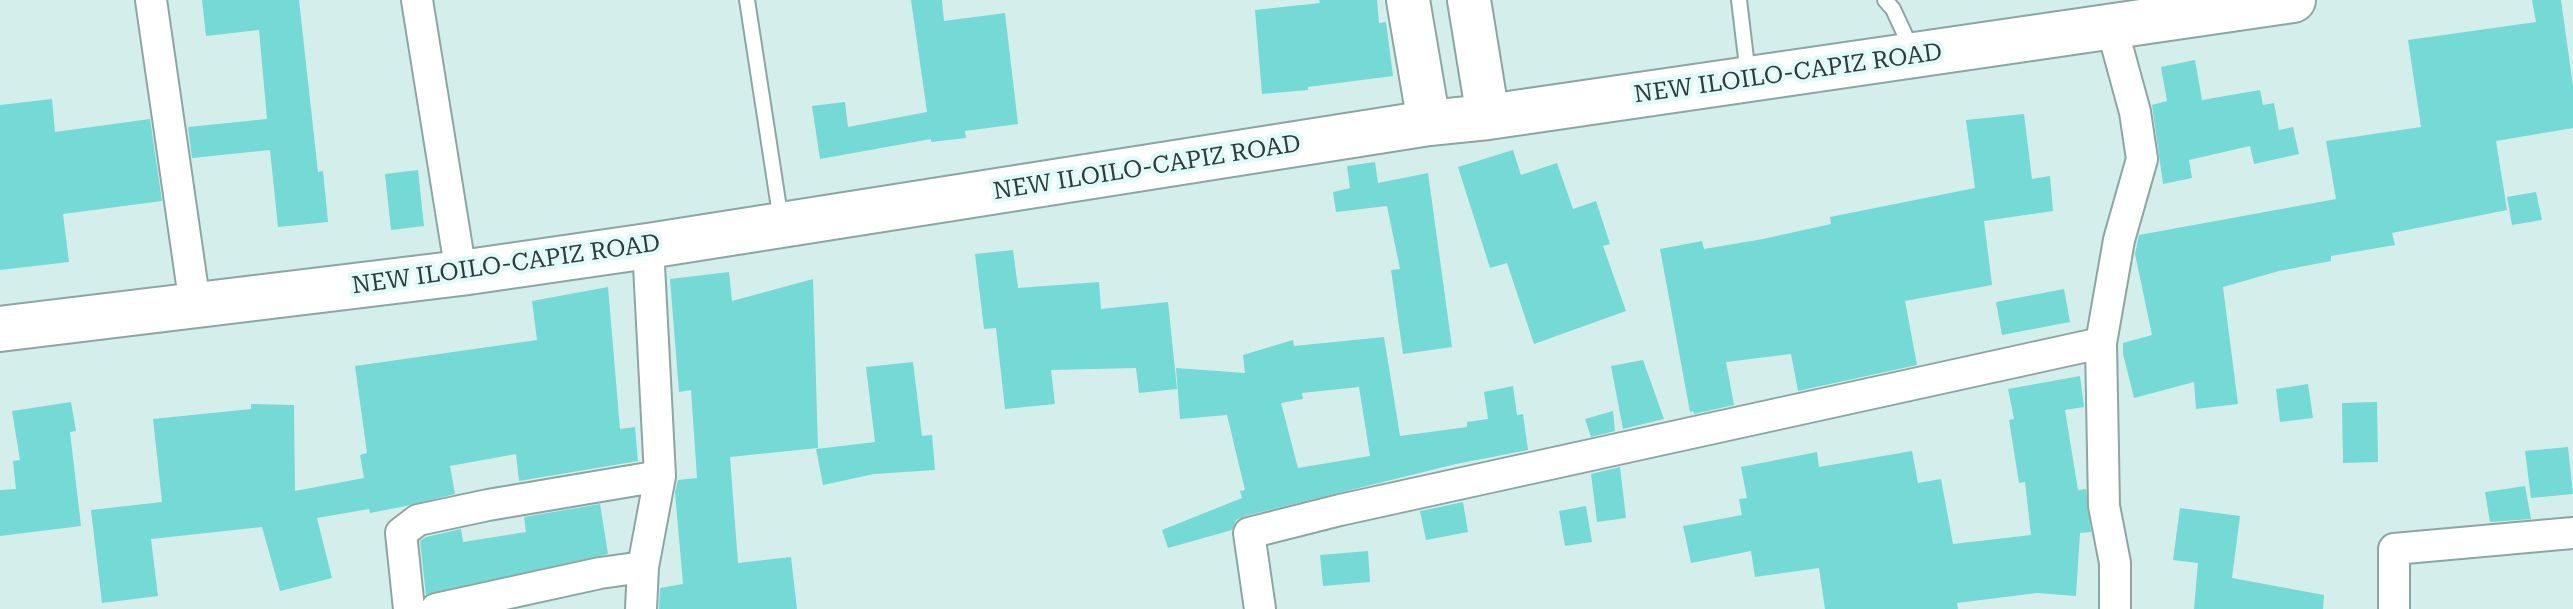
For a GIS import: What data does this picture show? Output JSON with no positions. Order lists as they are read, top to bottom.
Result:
{
  "streets": {
    "highway": ["NEW ILOILO-CAPIZ ROAD"]
  }
}
